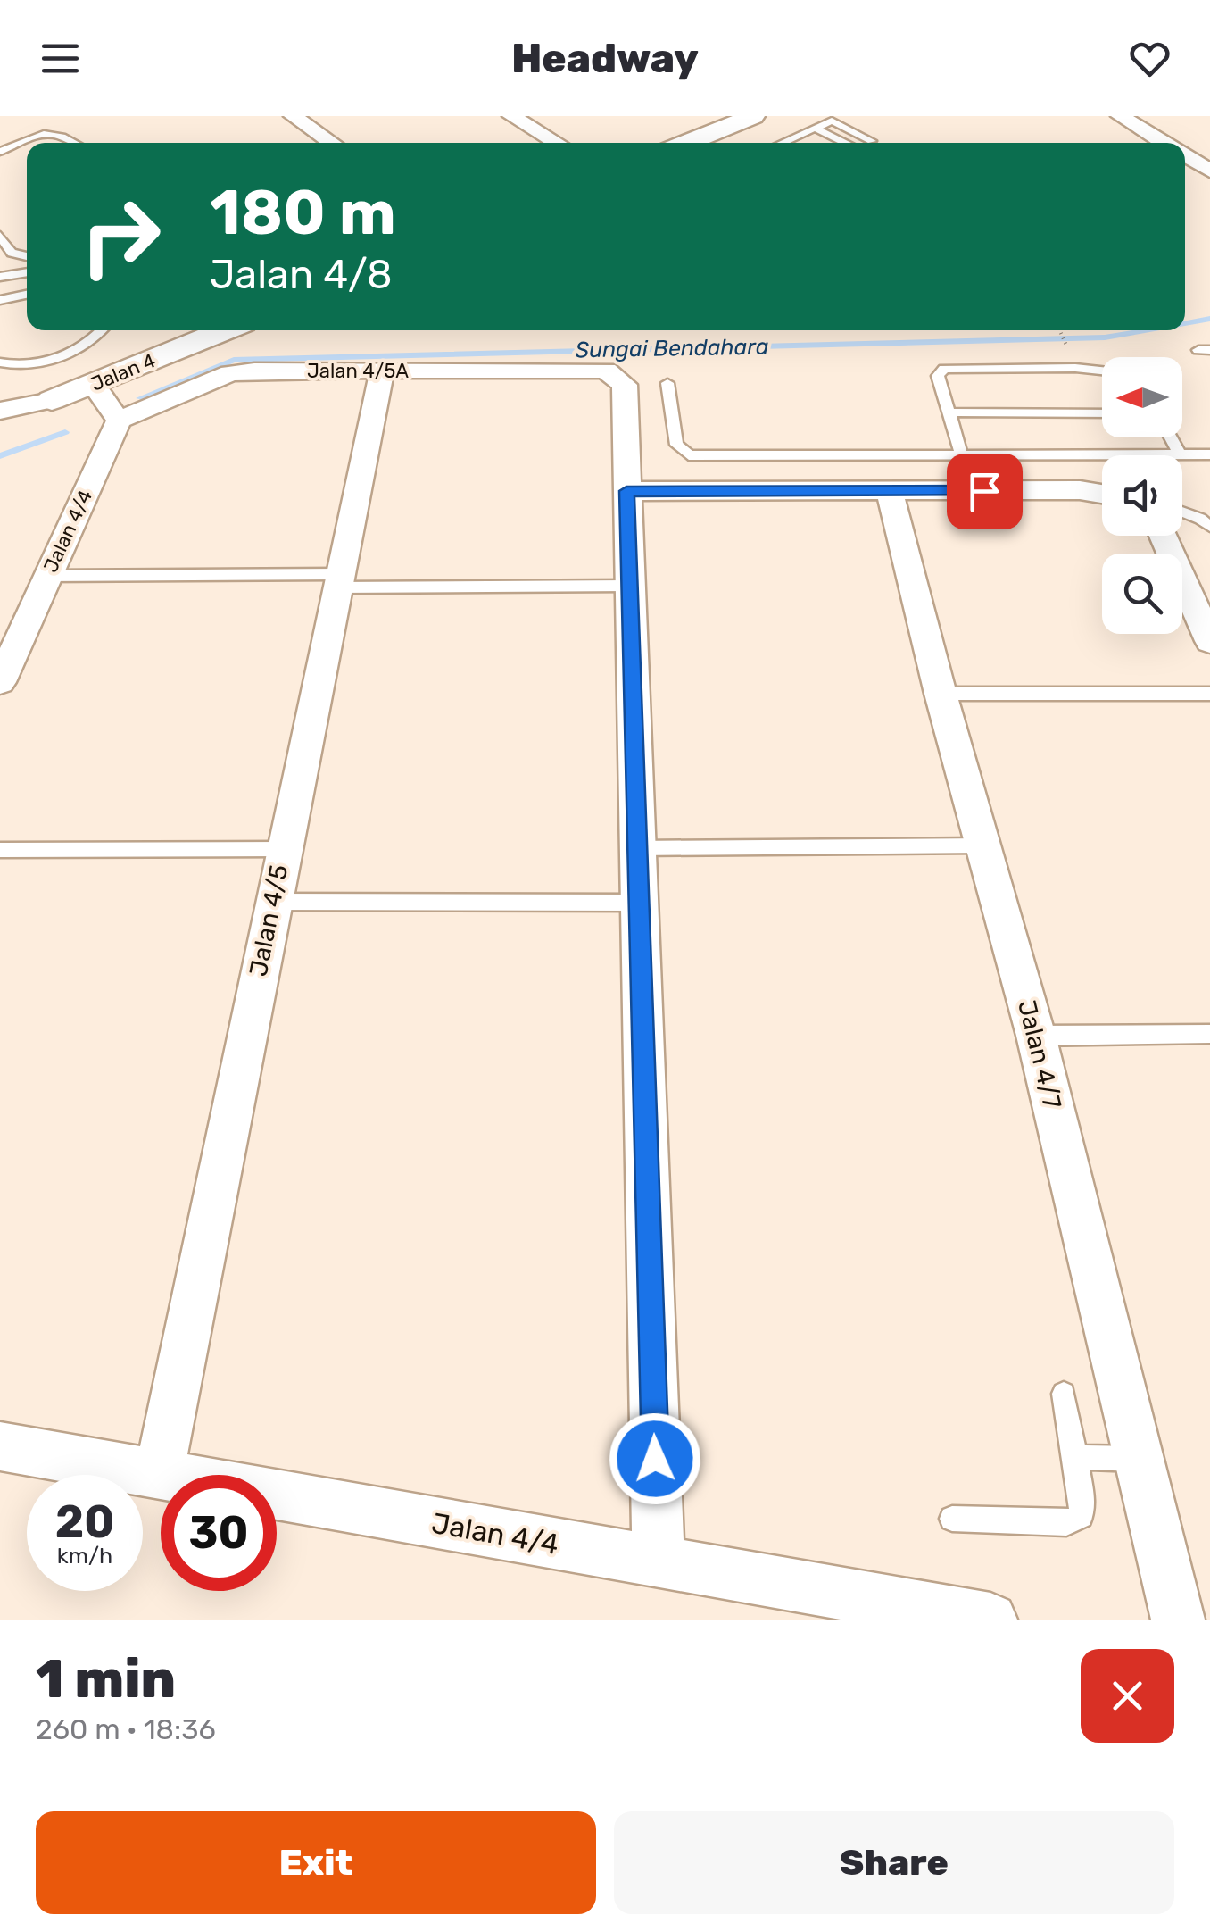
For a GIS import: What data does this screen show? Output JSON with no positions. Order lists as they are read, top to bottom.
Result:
{
  "streets": {
    "street": [
      "Jalan 4/5A",
      "Jalan 4",
      "Jalan 4/4",
      "Jalan 4/5",
      "Jalan 4/7"
    ]
  },
  "crossings": [
    ["Jalan 4/5A", "Jalan 4/4"],
    ["Jalan 4/5A", "Jalan 4/5"],
    ["Jalan 4/4", "Jalan 4/5"]
  ],
  "water": ["Sungai Bendahara"],
  "north": "left",
  "page": {
    "header": "Headway",
    "turn": ["180 m", "Jalan 4/8"],
    "speed": "20 km/h",
    "limit": "30",
    "heading": ["1 min", "260 m · 18:36"],
    "buttons": ["Exit", "Share"]
  }
}
